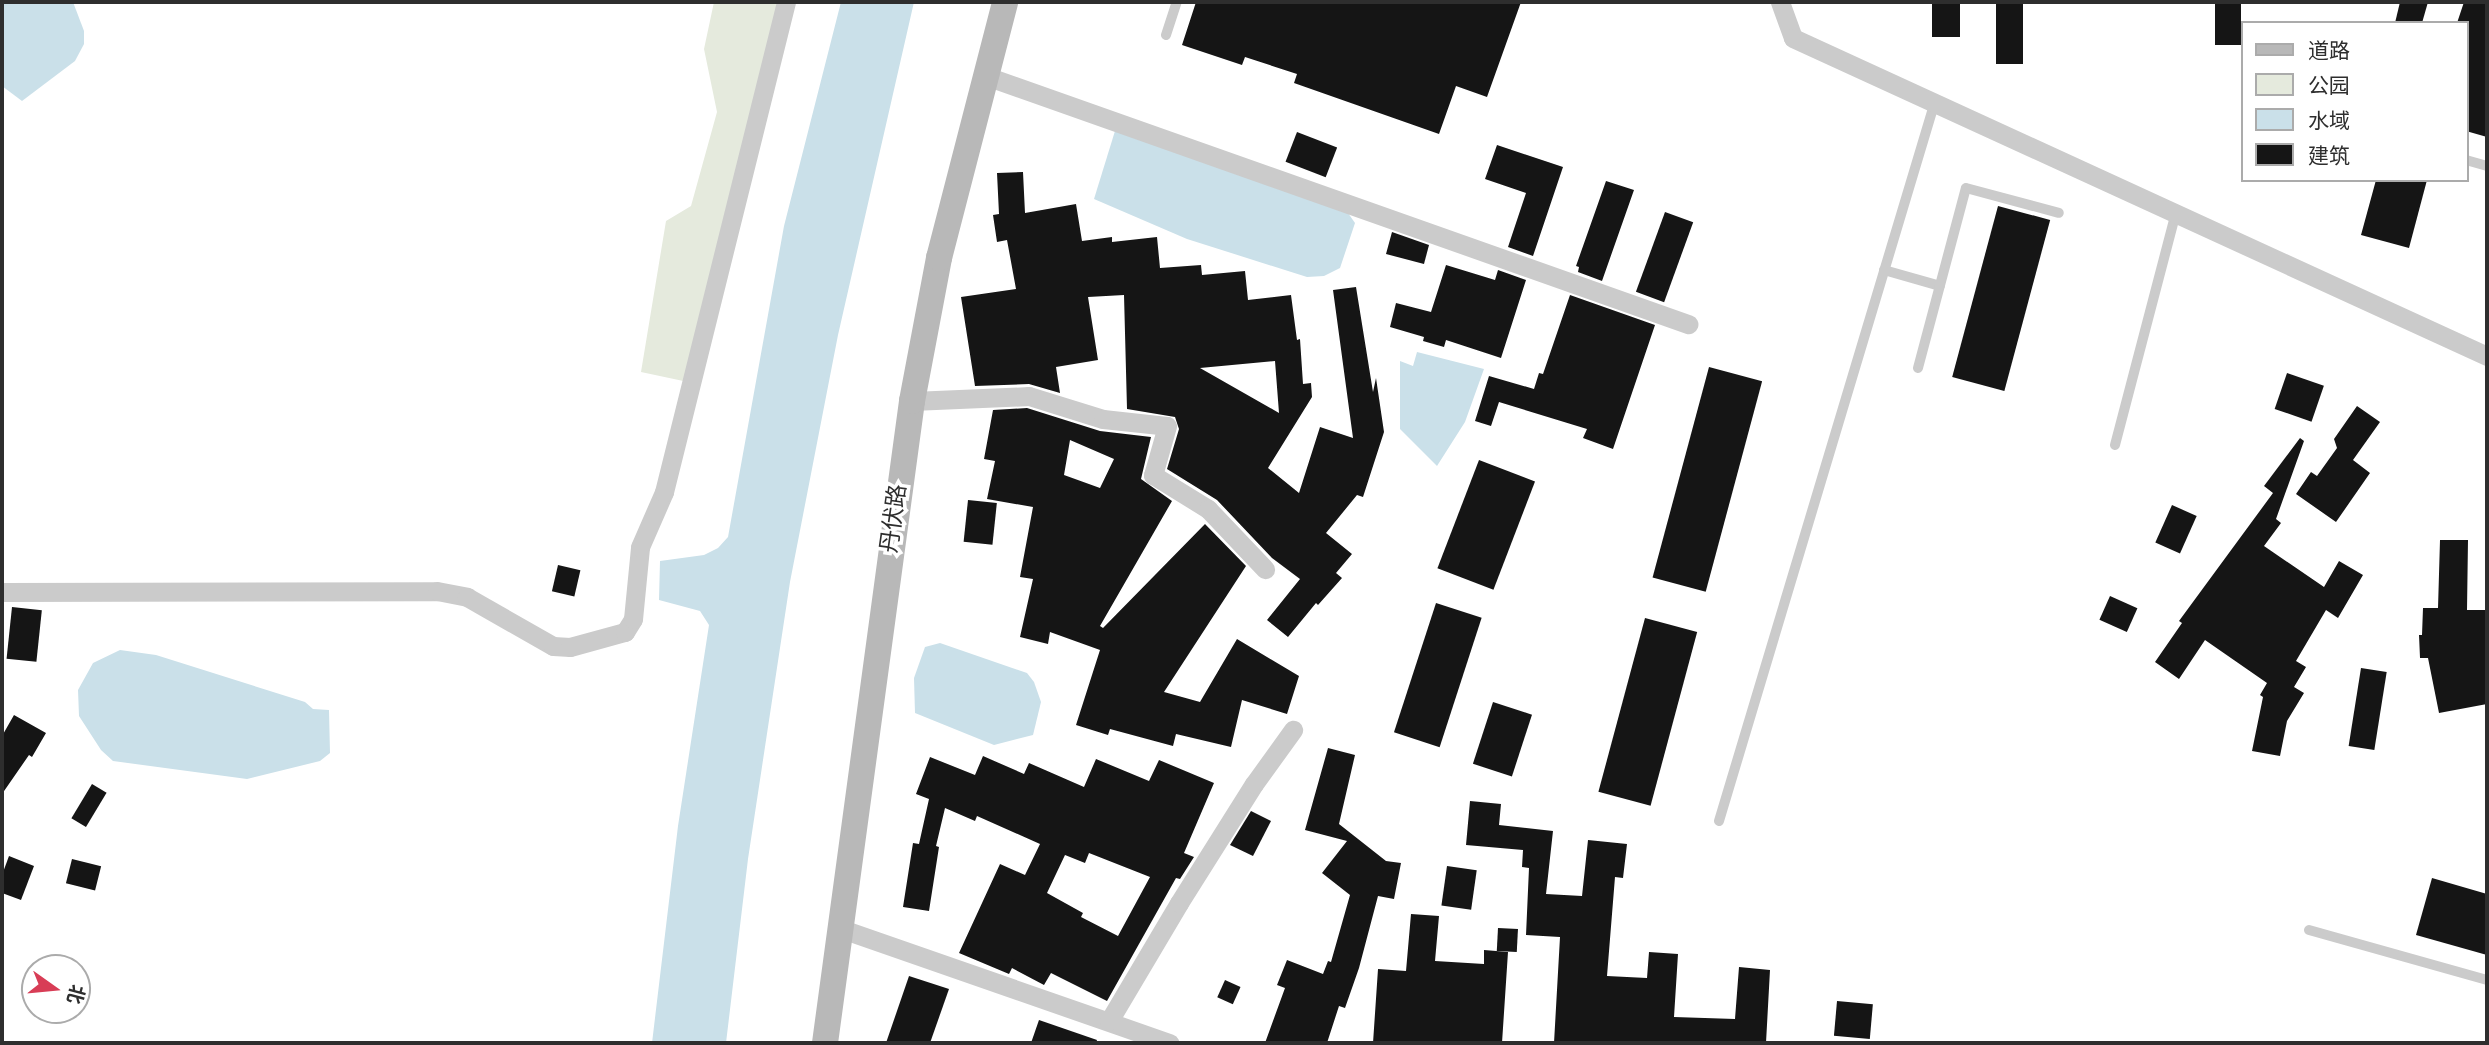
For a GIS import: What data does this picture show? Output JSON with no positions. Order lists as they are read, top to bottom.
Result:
{
  "streets": {
    "main road": ["丹伏路"]
  },
  "legend": [
    "道路",
    "公园",
    "水域",
    "建筑"
  ],
  "north": "right"
}
